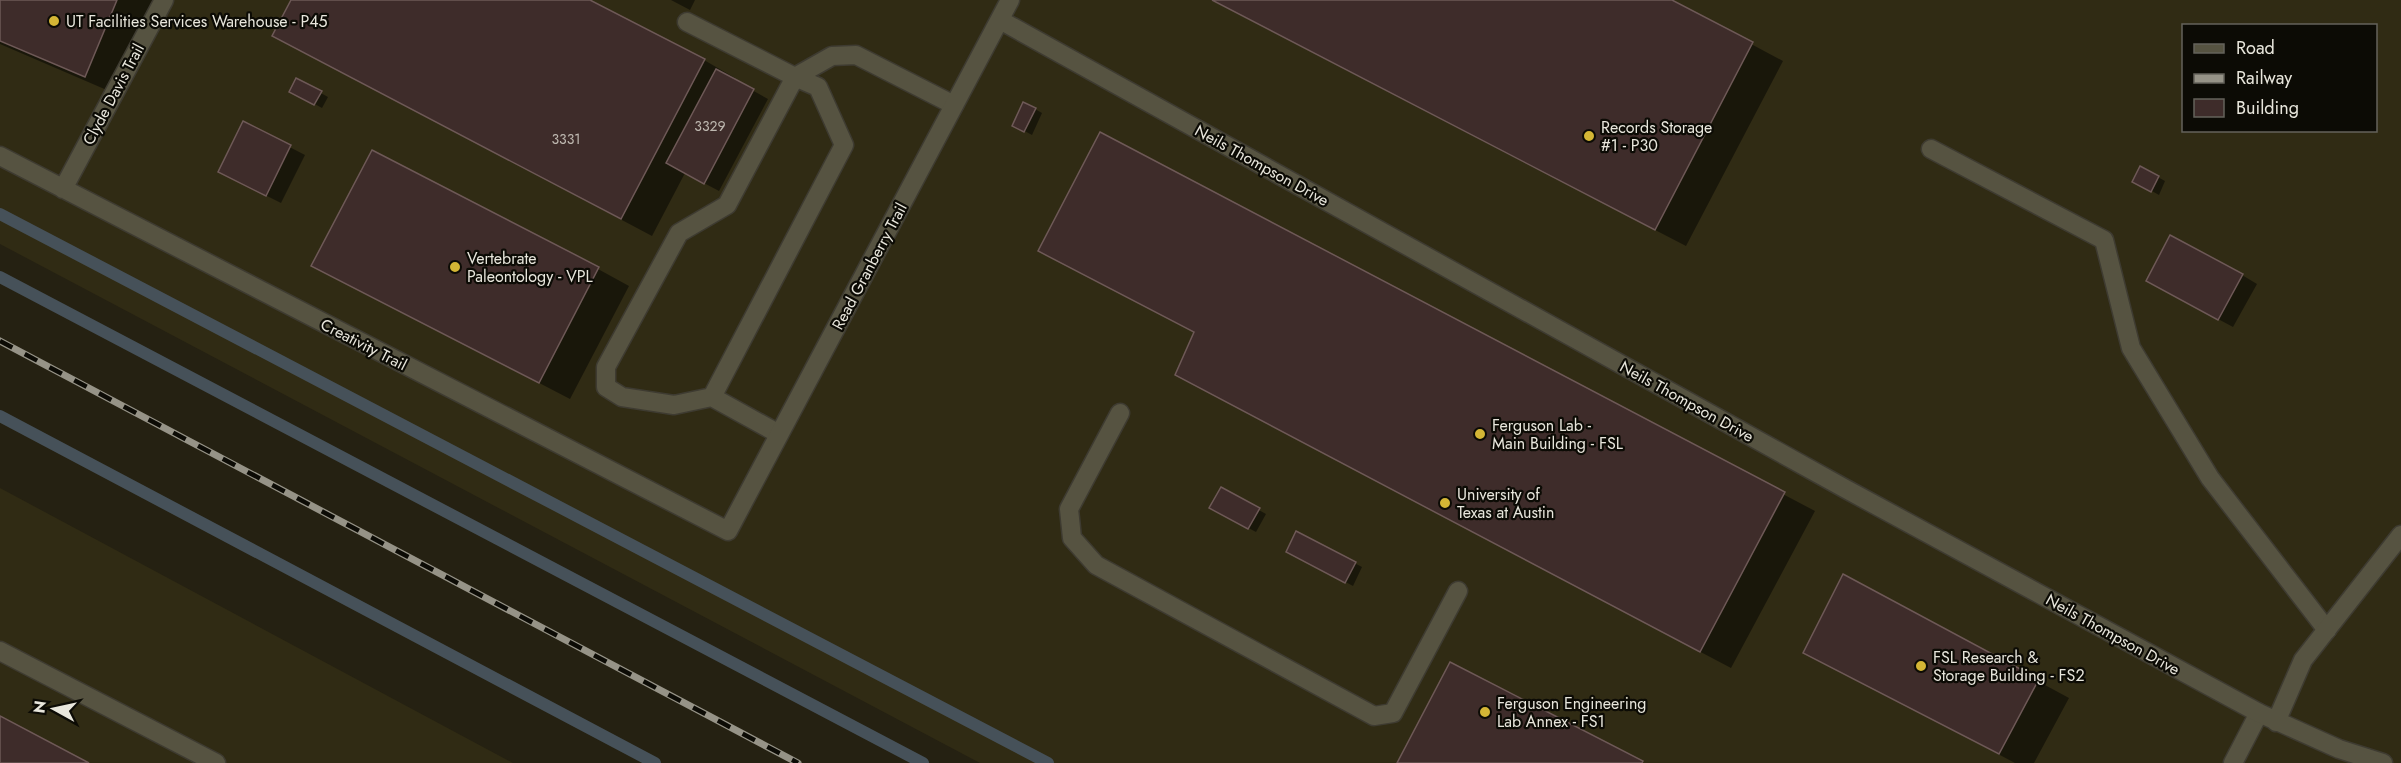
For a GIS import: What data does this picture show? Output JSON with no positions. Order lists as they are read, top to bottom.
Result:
{
  "streets": {
    "street": [
      "Clyde Davis Trail",
      "Neils Thompson Drive",
      "Read Granberry Trail",
      "Creativity Trail"
    ]
  },
  "crossings": [
    ["Clyde Davis Trail", "Creativity Trail"],
    ["Neils Thompson Drive", "Read Granberry Trail"],
    ["Read Granberry Trail", "Creativity Trail"]
  ],
  "places": [
    "UT Facilities Services Warehouse - P45",
    "Records Storage #1 - P30",
    "Vertebrate Paleontology - VPL",
    "Ferguson Lab - Main Building - FSL",
    "University of Texas at Austin",
    "FSL Research & Storage Building - FS2",
    "Ferguson Engineering Lab Annex - FS1"
  ],
  "house_numbers": ["3329", "3331"],
  "legend": ["Road", "Railway", "Building"],
  "north": "left"
}
